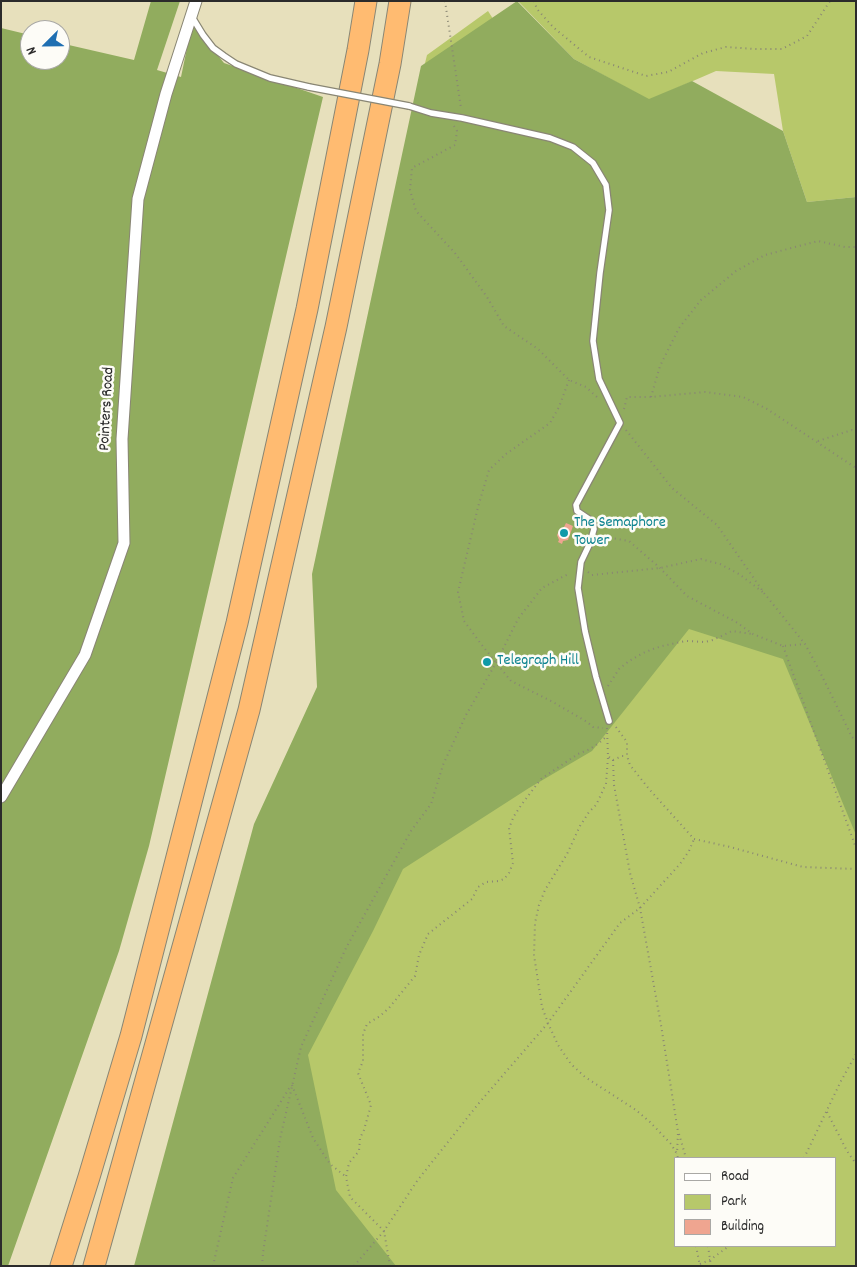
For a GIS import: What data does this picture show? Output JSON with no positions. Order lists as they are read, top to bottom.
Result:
{
  "streets": {
    "street": ["Pointers Road"]
  },
  "places": ["The Semaphore Tower", "Telegraph Hill"],
  "legend": ["Road", "Park", "Building"],
  "north": "bottom left"
}
